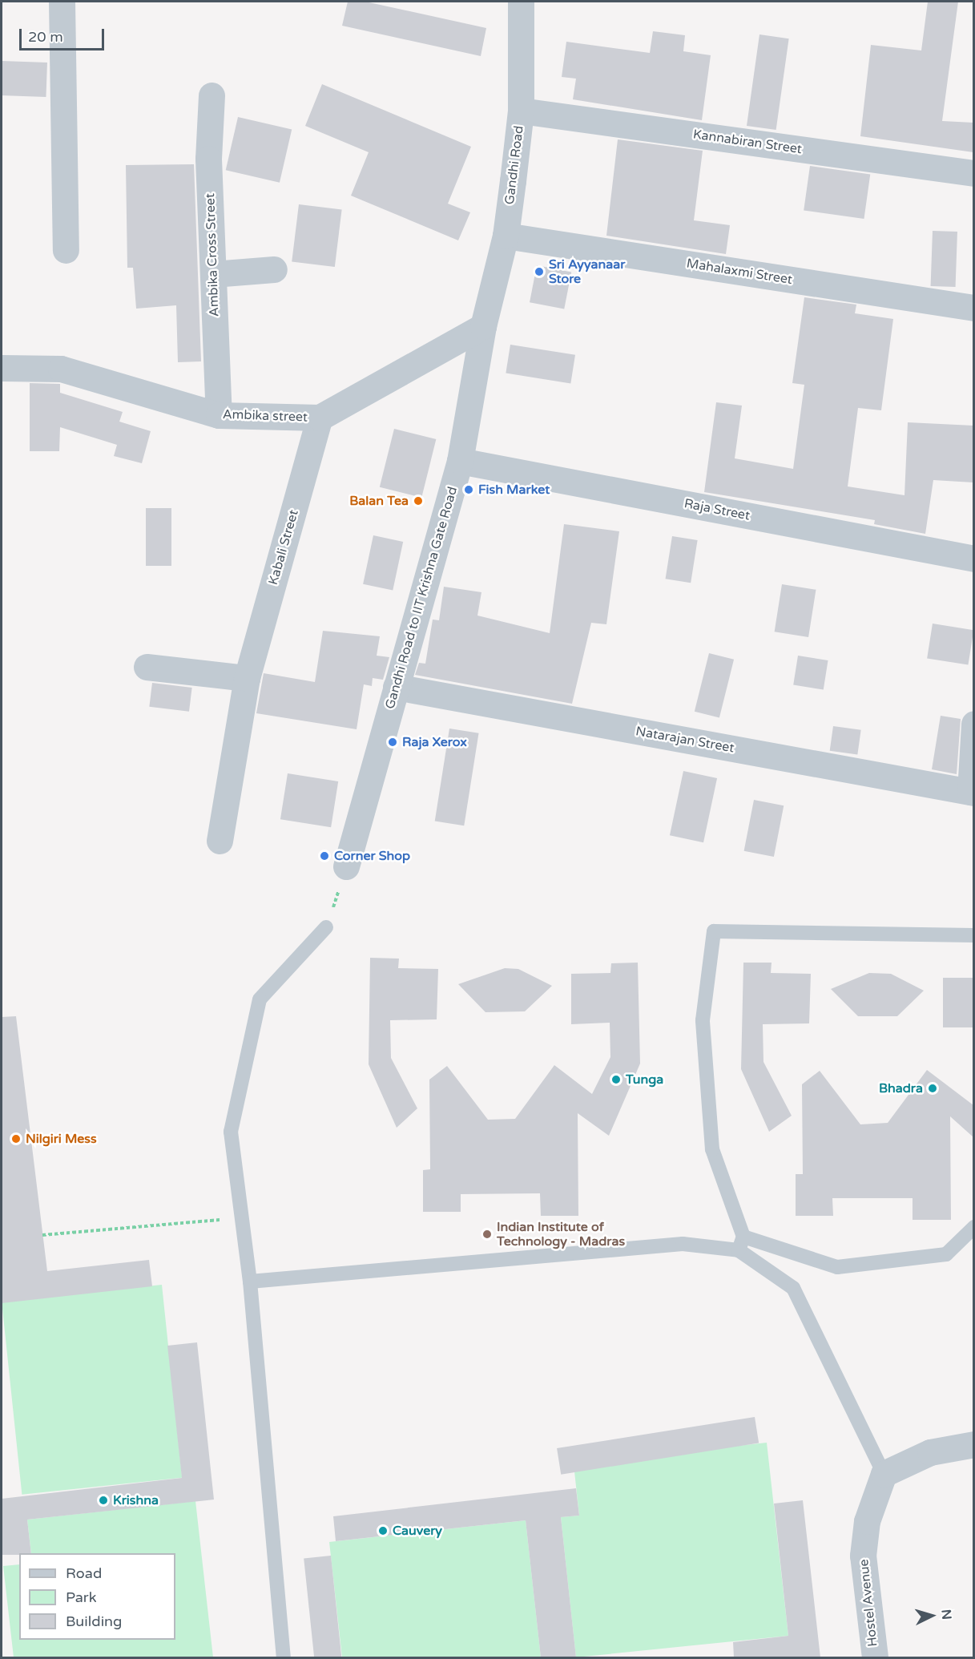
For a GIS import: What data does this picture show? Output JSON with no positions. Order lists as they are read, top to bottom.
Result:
{
  "streets": {
    "street": [
      "Kannabiran Street",
      "Gandhi Road",
      "Ambika Cross Street",
      "Mahalaxmi Street",
      "Ambika street",
      "Raja Street",
      "Kabali Street",
      "Gandhi Road to IIT Krishna Gate Road",
      "Natarajan Street",
      "Hostel Avenue"
    ]
  },
  "crossings": [
    ["Kannabiran Street", "Gandhi Road"],
    ["Gandhi Road", "Mahalaxmi Street"],
    ["Gandhi Road", "Ambika street"],
    ["Gandhi Road", "Gandhi Road to IIT Krishna Gate Road"],
    ["Ambika Cross Street", "Ambika street"],
    ["Ambika street", "Kabali Street"],
    ["Ambika street", "Gandhi Road to IIT Krishna Gate Road"],
    ["Raja Street", "Gandhi Road to IIT Krishna Gate Road"],
    ["Gandhi Road to IIT Krishna Gate Road", "Natarajan Street"]
  ],
  "places": [
    "Sri Ayyanaar Store",
    "Fish Market",
    "Balan Tea",
    "Raja Xerox",
    "Corner Shop",
    "Tunga",
    "Bhadra",
    "Nilgiri Mess",
    "Indian Institute of Technology - Madras",
    "Krishna",
    "Cauvery"
  ],
  "legend": ["Road", "Park", "Building"],
  "scale_bar": "20 m",
  "north": "right"
}
